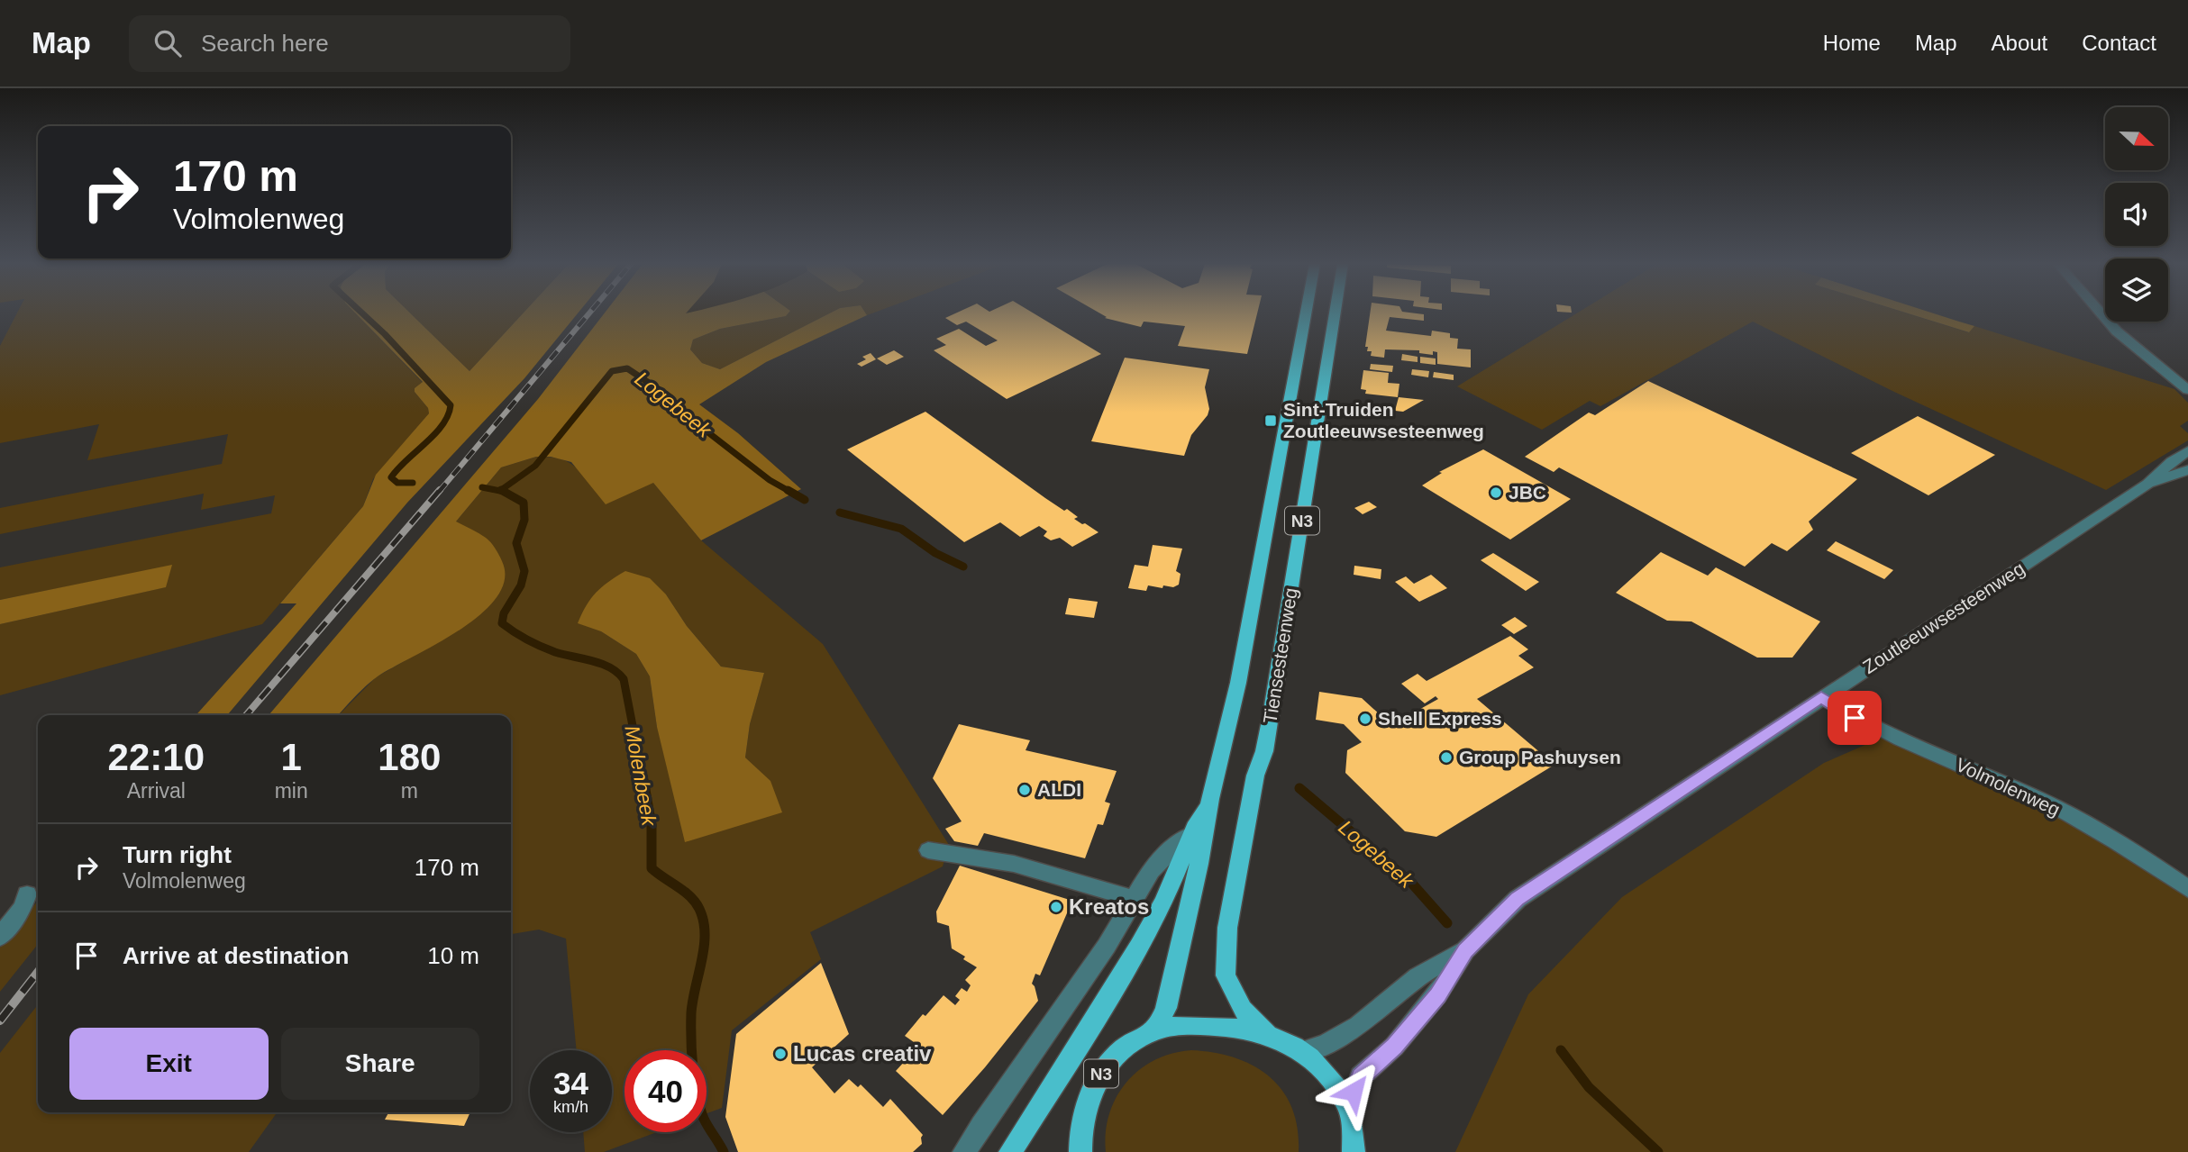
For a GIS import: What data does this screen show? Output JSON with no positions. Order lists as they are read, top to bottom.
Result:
{
  "streets": {
    "main road": ["N3", "Tiensesteenweg"],
    "street": ["Zoutleeuwsesteenweg", "Volmolenweg"]
  },
  "crossings": [
    ["N3", "Zoutleeuwsesteenweg"],
    ["N3", "Tiensesteenweg"],
    ["Zoutleeuwsesteenweg", "Volmolenweg"]
  ],
  "water": ["Logebeek", "Molenbeek"],
  "places": {
    "transit": ["Sint-Truiden Zoutleeuwsesteenweg"],
    "other": [
      "JBC",
      "Shell Express",
      "Group Pashuysen",
      "ALDI",
      "Kreatos",
      "Lucas creativ"
    ]
  },
  "north": "right",
  "page": {
    "header": "Map",
    "search": "Search here",
    "nav": [
      "Home",
      "Map",
      "About",
      "Contact"
    ],
    "turn": ["170 m", "Volmolenweg"],
    "eta": [
      "22:10",
      "Arrival",
      "1",
      "min",
      "180",
      "m"
    ],
    "list": [
      {
        "name": "Turn right",
        "note": "Volmolenweg",
        "value": "170 m"
      },
      {
        "name": "Arrive at destination",
        "value": "10 m"
      }
    ],
    "buttons": ["Exit", "Share"],
    "speed": "34 km/h",
    "limit": "40"
  }
}
